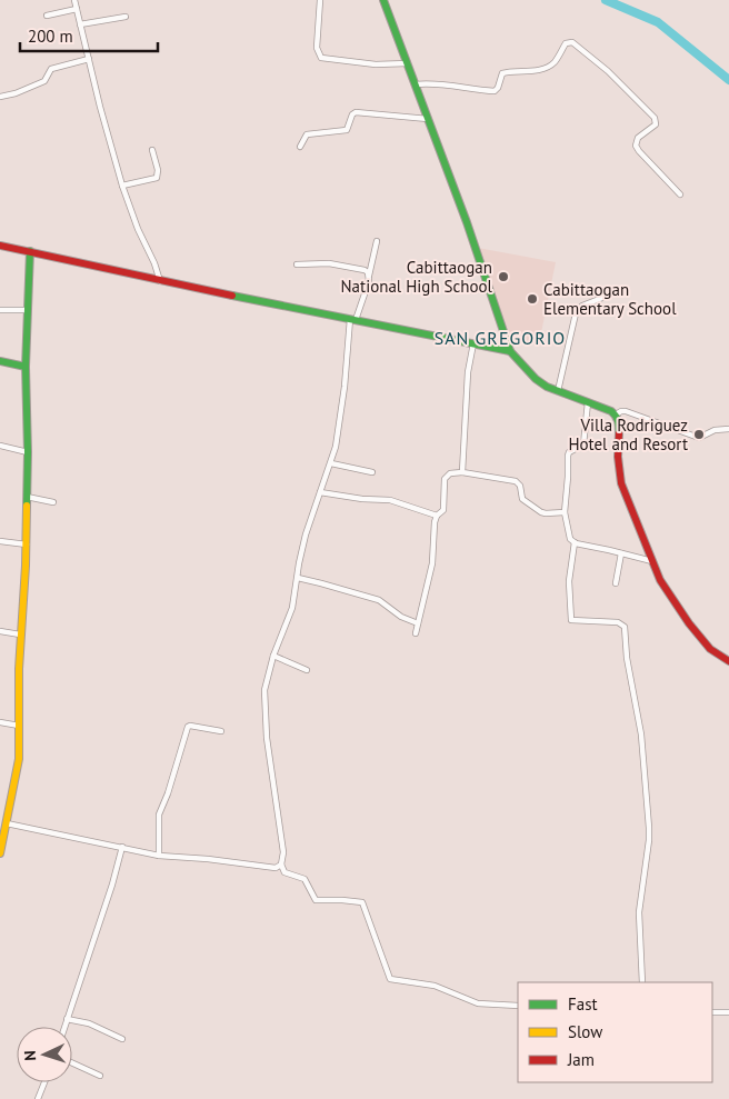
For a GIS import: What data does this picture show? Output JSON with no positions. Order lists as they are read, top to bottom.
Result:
{
  "districts": ["SAN GREGORIO"],
  "places": ["Cabittaogan National High School", "Cabittaogan Elementary School", "Villa Rodriguez Hotel and Resort"],
  "legend": ["Fast", "Slow", "Jam"],
  "scale_bar": "200 m",
  "north": "left"
}
